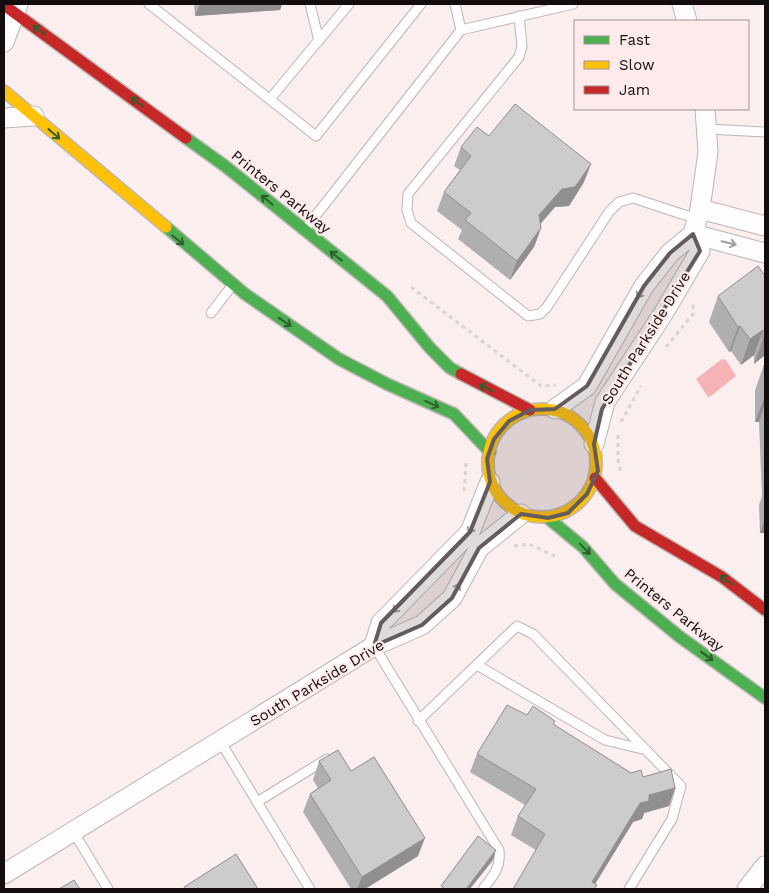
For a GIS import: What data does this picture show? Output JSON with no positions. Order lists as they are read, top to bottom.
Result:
{
  "streets": {
    "main road": ["Printers Parkway", "South Parkside Drive"]
  },
  "crossings": [
    ["Printers Parkway", "South Parkside Drive"]
  ],
  "legend": ["Fast", "Slow", "Jam"]
}
